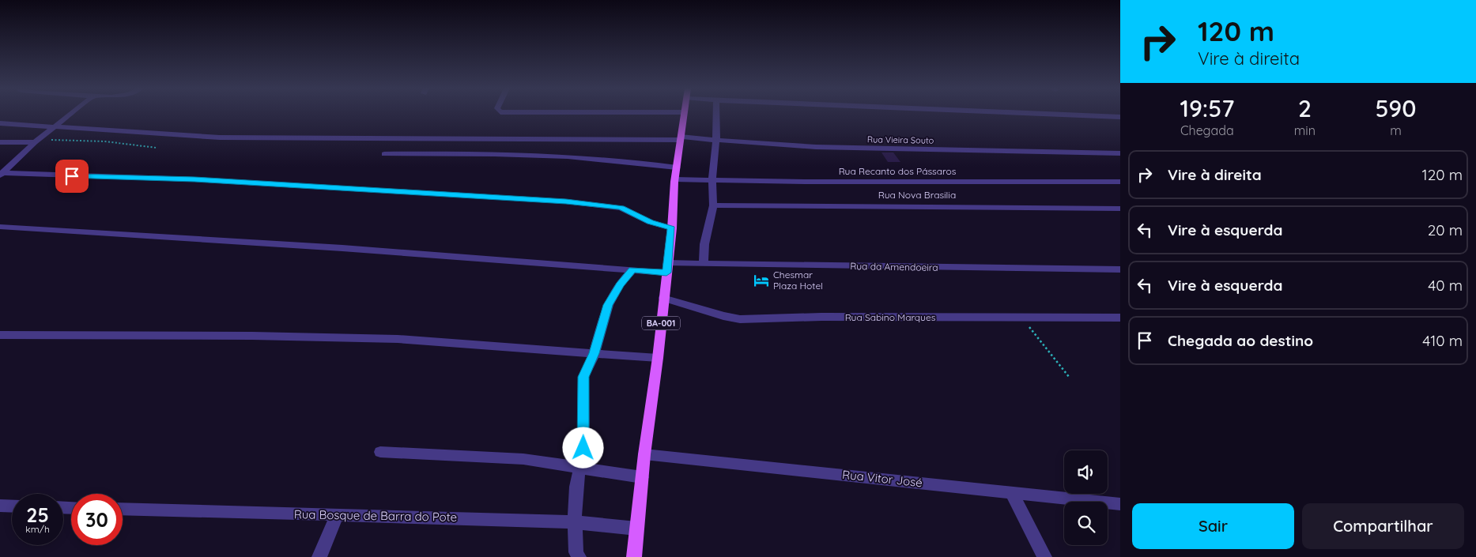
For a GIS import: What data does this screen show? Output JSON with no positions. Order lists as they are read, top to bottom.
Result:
{
  "streets": {
    "main road": ["BA-001"],
    "street": [
      "Rua Vieira Souto",
      "Rua Recanto dos Pássaros",
      "Rua Nova Brasilia",
      "Rua da Amendoeira",
      "Rua Sabino Marques",
      "Rua Vitor José",
      "Rua Bosque de Barra do Pote"
    ]
  },
  "crossings": [
    ["Rua Vieira Souto", "BA-001"],
    ["Rua Recanto dos Pássaros", "BA-001"],
    ["Rua da Amendoeira", "BA-001"],
    ["Rua Sabino Marques", "BA-001"],
    ["BA-001", "Rua Vitor José"],
    ["BA-001", "Rua Bosque de Barra do Pote"]
  ],
  "places": {
    "hotel": ["Chesmar Plaza Hotel"]
  },
  "page": {
    "turn": ["120 m", "Vire à direita"],
    "eta": [
      "19:57",
      "Chegada",
      "2",
      "min",
      "590",
      "m"
    ],
    "list": [
      {
        "name": "Vire à direita",
        "value": "120 m"
      },
      {
        "name": "Vire à esquerda",
        "value": "20 m"
      },
      {
        "name": "Vire à esquerda",
        "value": "40 m"
      },
      {
        "name": "Chegada ao destino",
        "value": "410 m"
      }
    ],
    "speed": "25 km/h",
    "limit": "30",
    "buttons": ["Sair", "Compartilhar"]
  }
}
